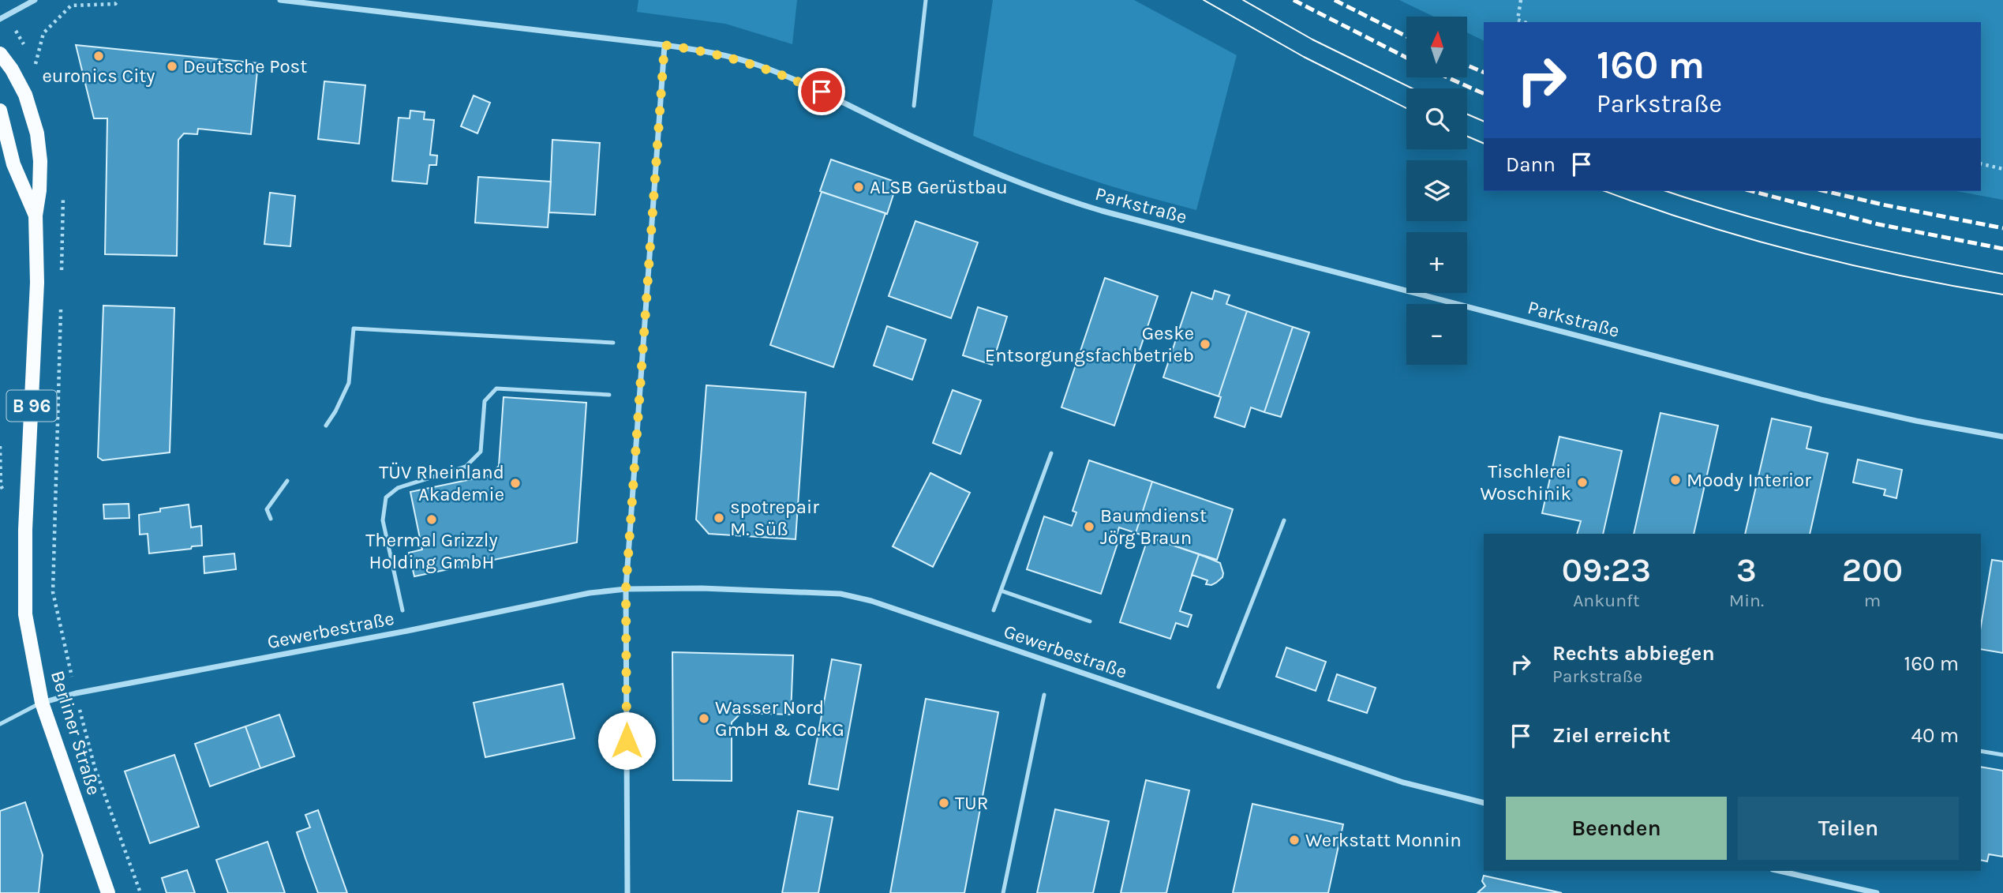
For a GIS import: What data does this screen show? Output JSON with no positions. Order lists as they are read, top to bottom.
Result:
{
  "streets": {
    "main road": ["B 96", "Berliner Straße"],
    "street": ["Parkstraße", "Gewerbestraße"]
  },
  "crossings": [
    ["Gewerbestraße", "Berliner Straße"]
  ],
  "places": [
    "euronics City",
    "Deutsche Post",
    "ALSB Gerüstbau",
    "Geske Entsorgungsfachbetrieb",
    "Moody Interior",
    "Tischlerei Woschinik",
    "TÜV Rheinland Akademie",
    "spotrepair M. Süß",
    "Thermal Grizzly Holding GmbH",
    "Baumdienst Jörg Braun",
    "Wasser Nord GmbH & Co.KG",
    "TUR",
    "Werkstatt Monnin"
  ],
  "north": "top",
  "page": {
    "map_buttons": ["+", "−"],
    "turn": ["160 m", "Parkstraße"],
    "then": "Dann",
    "eta": [
      "09:23",
      "Ankunft",
      "3",
      "Min.",
      "200",
      "m"
    ],
    "list": [
      {
        "name": "Rechts abbiegen",
        "note": "Parkstraße",
        "value": "160 m"
      },
      {
        "name": "Ziel erreicht",
        "value": "40 m"
      }
    ],
    "buttons": ["Beenden", "Teilen"]
  }
}
